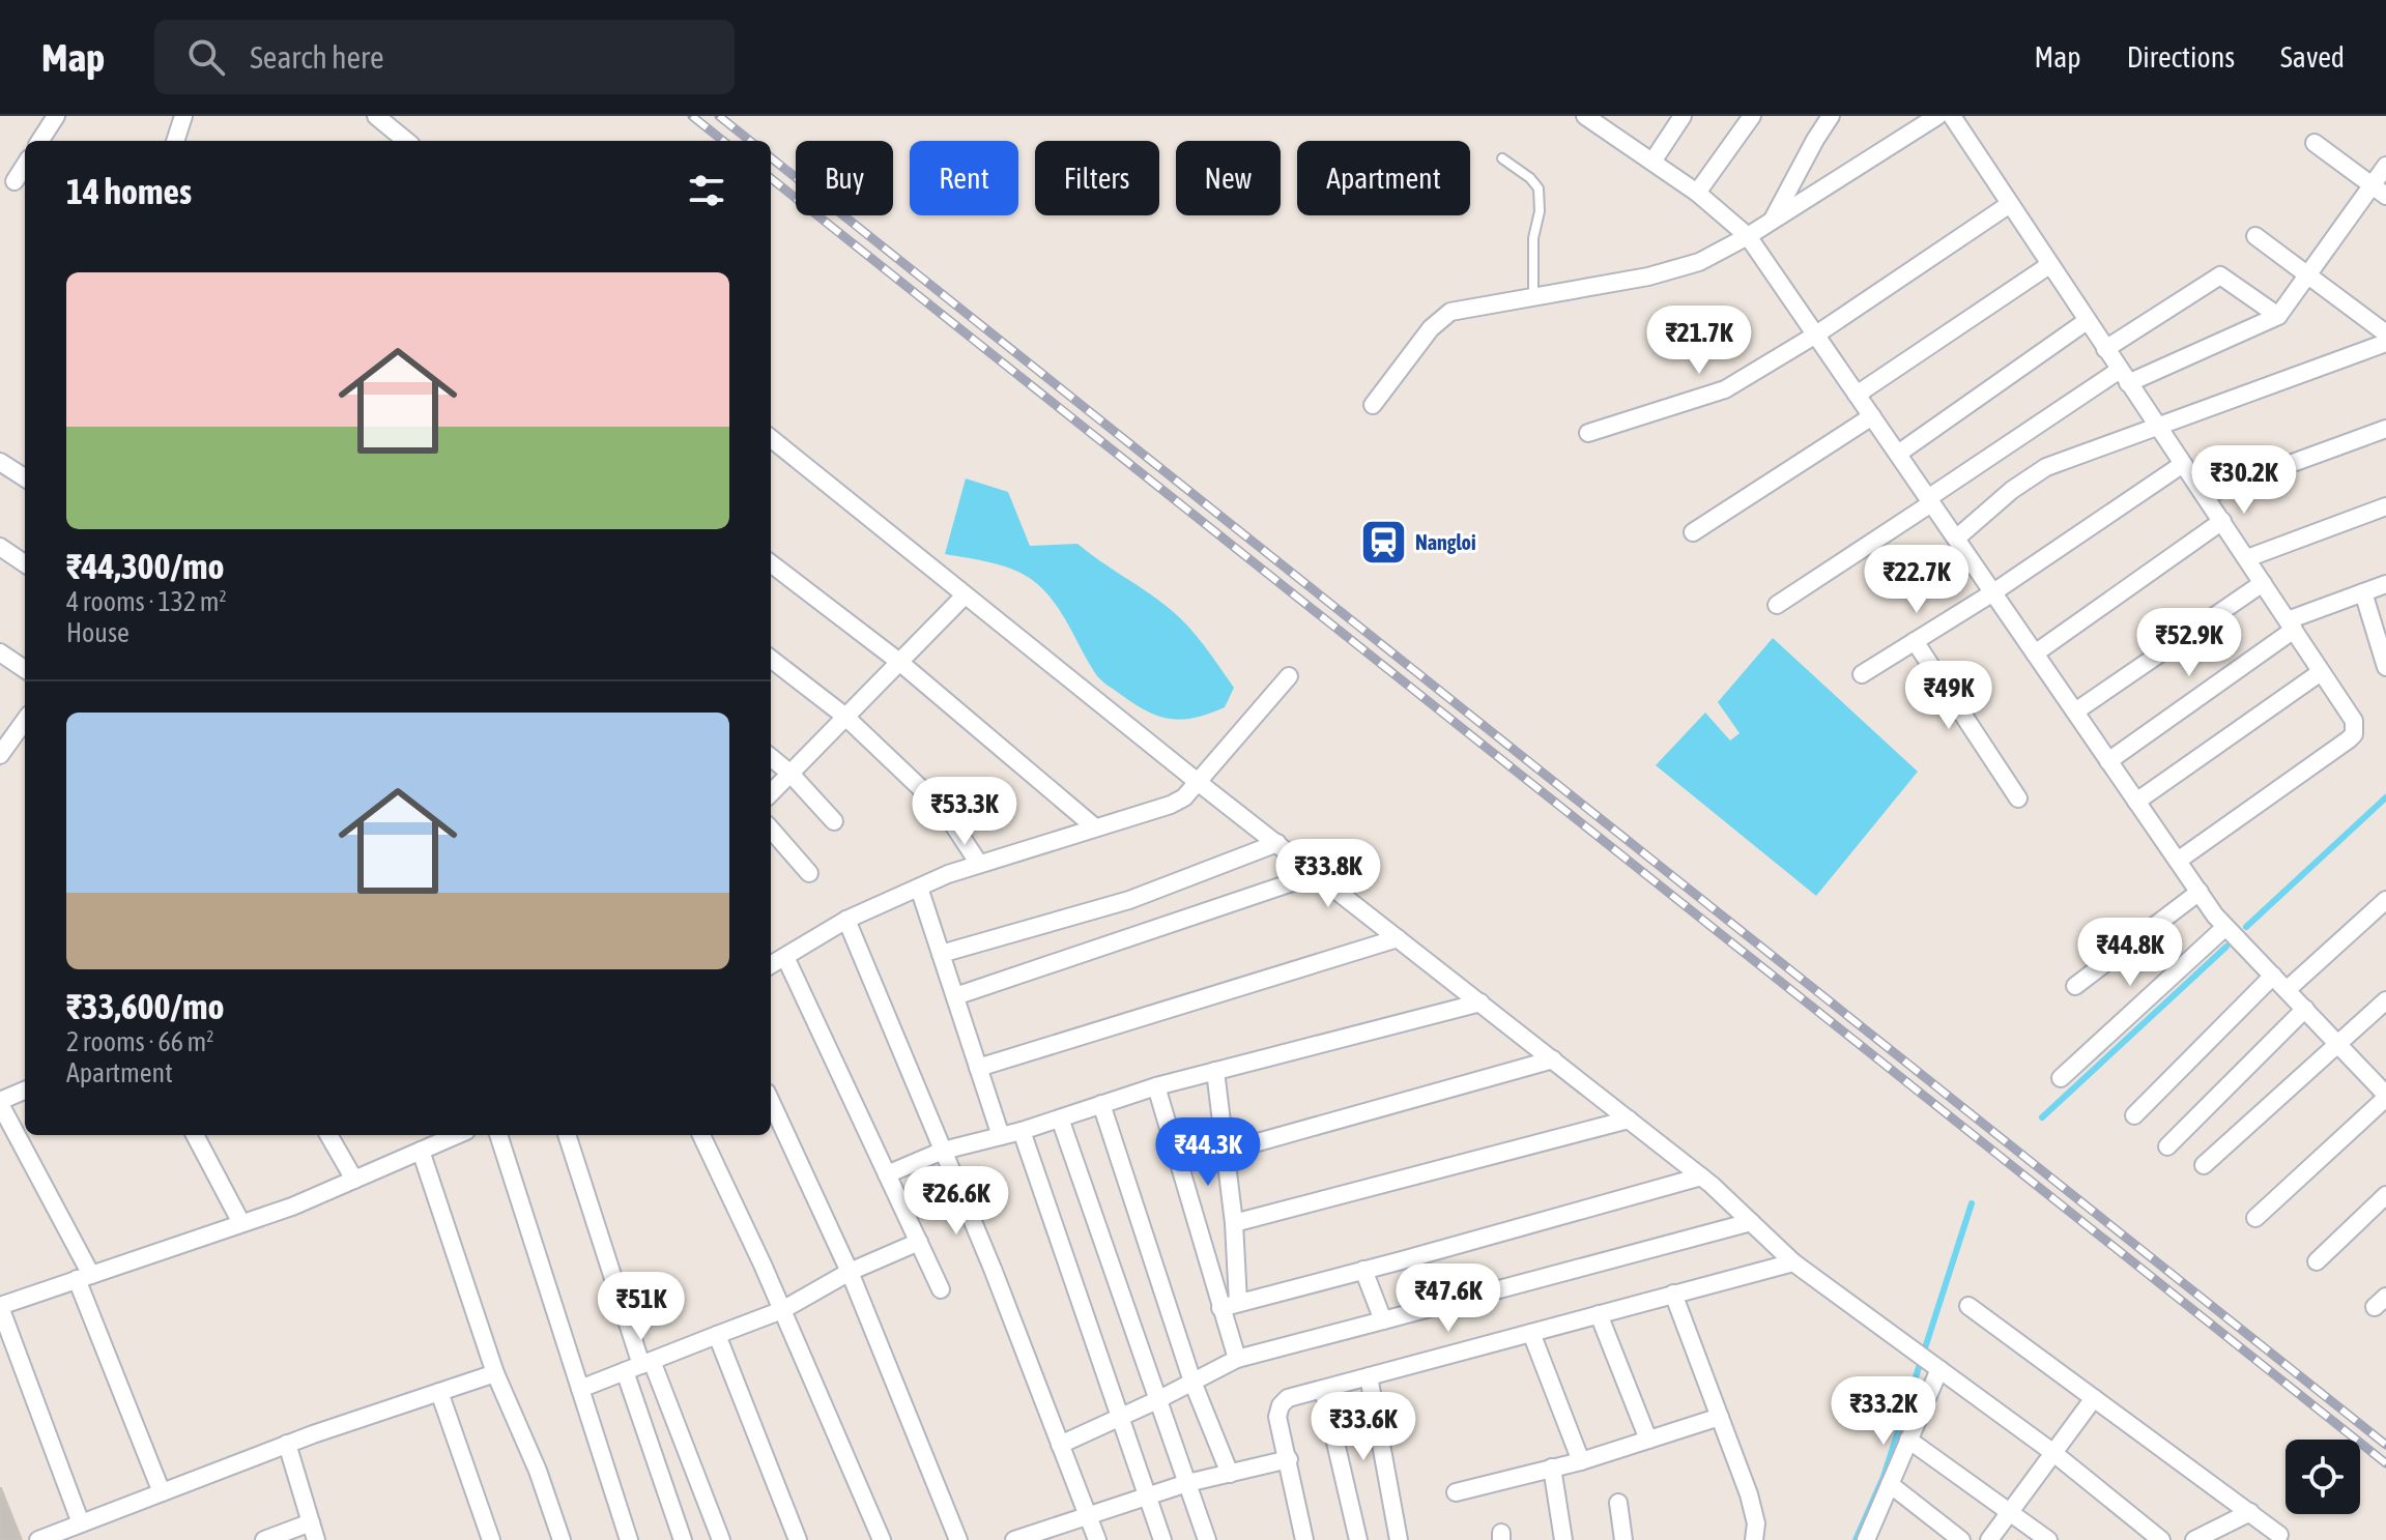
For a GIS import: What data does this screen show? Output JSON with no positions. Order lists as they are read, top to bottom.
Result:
{
  "places": {
    "station": ["Nangloi"]
  },
  "page": {
    "header": "Map",
    "search": "Search here",
    "nav": ["Map", "Directions", "Saved"],
    "chip": [
      "Buy",
      "Rent",
      "Filters",
      "New",
      "Apartment"
    ],
    "heading": "14 homes",
    "list": [
      {
        "name": "₹44,300/mo",
        "note": "4 rooms · 132 m² · House"
      },
      {
        "name": "₹33,600/mo",
        "note": "2 rooms · 66 m² · Apartment"
      }
    ],
    "price": [
      "₹21.7K",
      "₹30.2K",
      "₹22.7K",
      "₹52.9K",
      "₹49K",
      "₹53.3K",
      "₹33.8K",
      "₹44.8K",
      "₹44.3K",
      "₹26.6K",
      "₹47.6K",
      "₹51K",
      "₹33.2K",
      "₹33.6K"
    ]
  }
}
